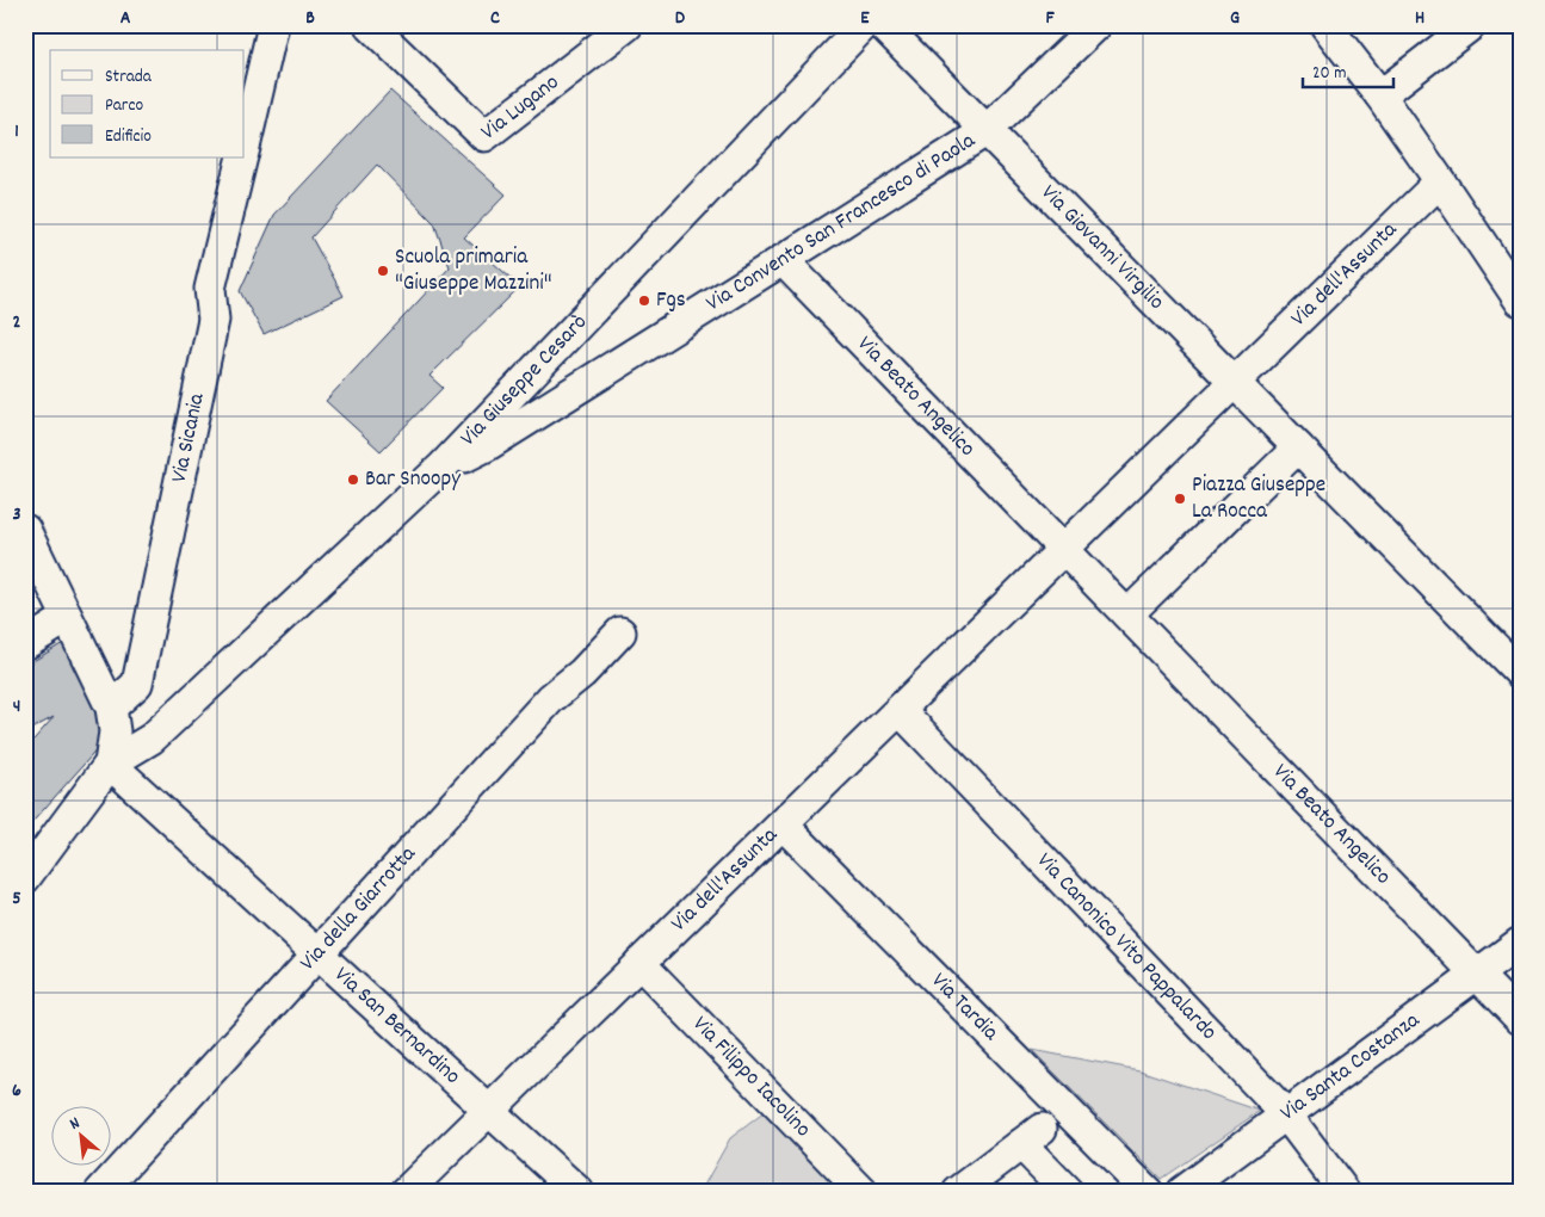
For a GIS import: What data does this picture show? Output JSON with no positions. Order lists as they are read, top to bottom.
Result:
{
  "streets": {
    "street": [
      "Via Lugano",
      "Via Convento San Francesco di Paola",
      "Via Giovanni Virgilio",
      "Via dell'Assunta",
      "Via Giuseppe Cesarò",
      "Via Beato Angelico",
      "Via Sicania",
      "Via della Giarrotta",
      "Via Canonico Vito Pappalardo",
      "Via Tardia",
      "Via San Bernardino",
      "Via Santa Costanza",
      "Via Filippo Iacolino"
    ]
  },
  "crossings": [
    ["Via Convento San Francesco di Paola", "Via Giovanni Virgilio"],
    ["Via Convento San Francesco di Paola", "Via Giuseppe Cesarò"],
    ["Via Convento San Francesco di Paola", "Via Beato Angelico"],
    ["Via Giovanni Virgilio", "Via dell'Assunta"],
    ["Via dell'Assunta", "Via Beato Angelico"],
    ["Via dell'Assunta", "Via Canonico Vito Pappalardo"],
    ["Via dell'Assunta", "Via Tardia"],
    ["Via dell'Assunta", "Via San Bernardino"],
    ["Via dell'Assunta", "Via Filippo Iacolino"],
    ["Via Giuseppe Cesarò", "Via San Bernardino"],
    ["Via Beato Angelico", "Via Santa Costanza"],
    ["Via della Giarrotta", "Via San Bernardino"],
    ["Via Canonico Vito Pappalardo", "Via Santa Costanza"]
  ],
  "places": [
    "Scuola primaria \"Giuseppe Mazzini\"",
    "Fgs",
    "Bar Snoopy",
    "Piazza Giuseppe La Rocca"
  ],
  "legend": ["Strada", "Parco", "Edificio"],
  "scale_bar": "20 m",
  "north": "top left",
  "grid": {
    "columns": [
      "A",
      "B",
      "C",
      "D",
      "E",
      "F",
      "G",
      "H"
    ],
    "rows": [
      "1",
      "2",
      "3",
      "4",
      "5",
      "6"
    ]
  }
}
